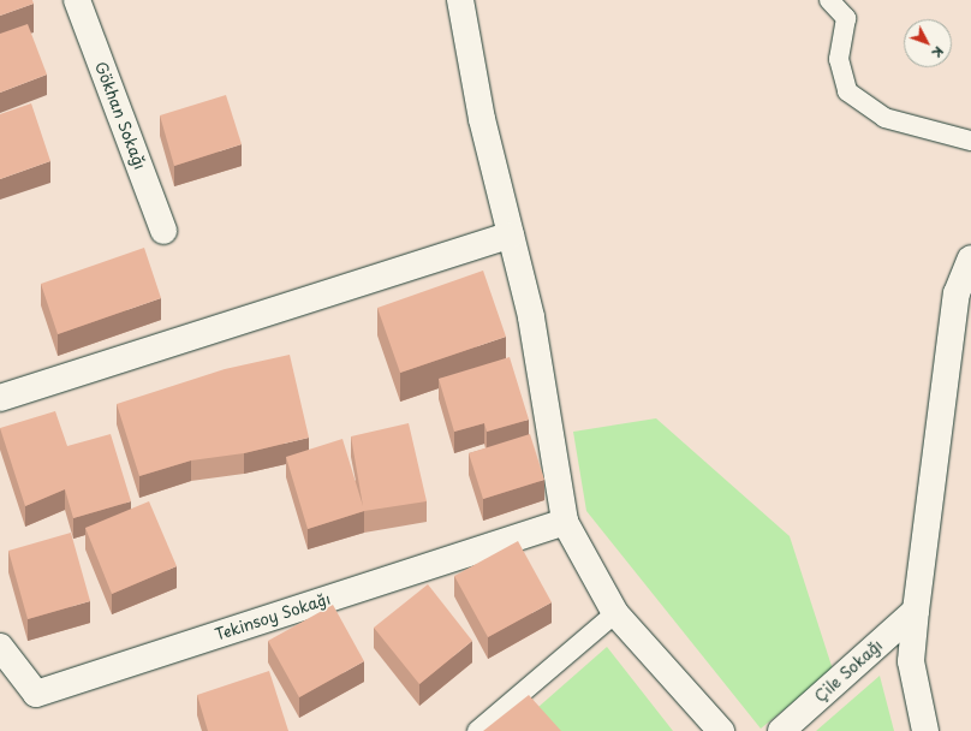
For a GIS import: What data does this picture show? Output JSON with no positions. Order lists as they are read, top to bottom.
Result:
{
  "streets": {
    "street": ["Gökhan Sokağı", "Tekinsoy Sokağı", "Çile Sokağı"]
  },
  "north": "bottom right"
}
